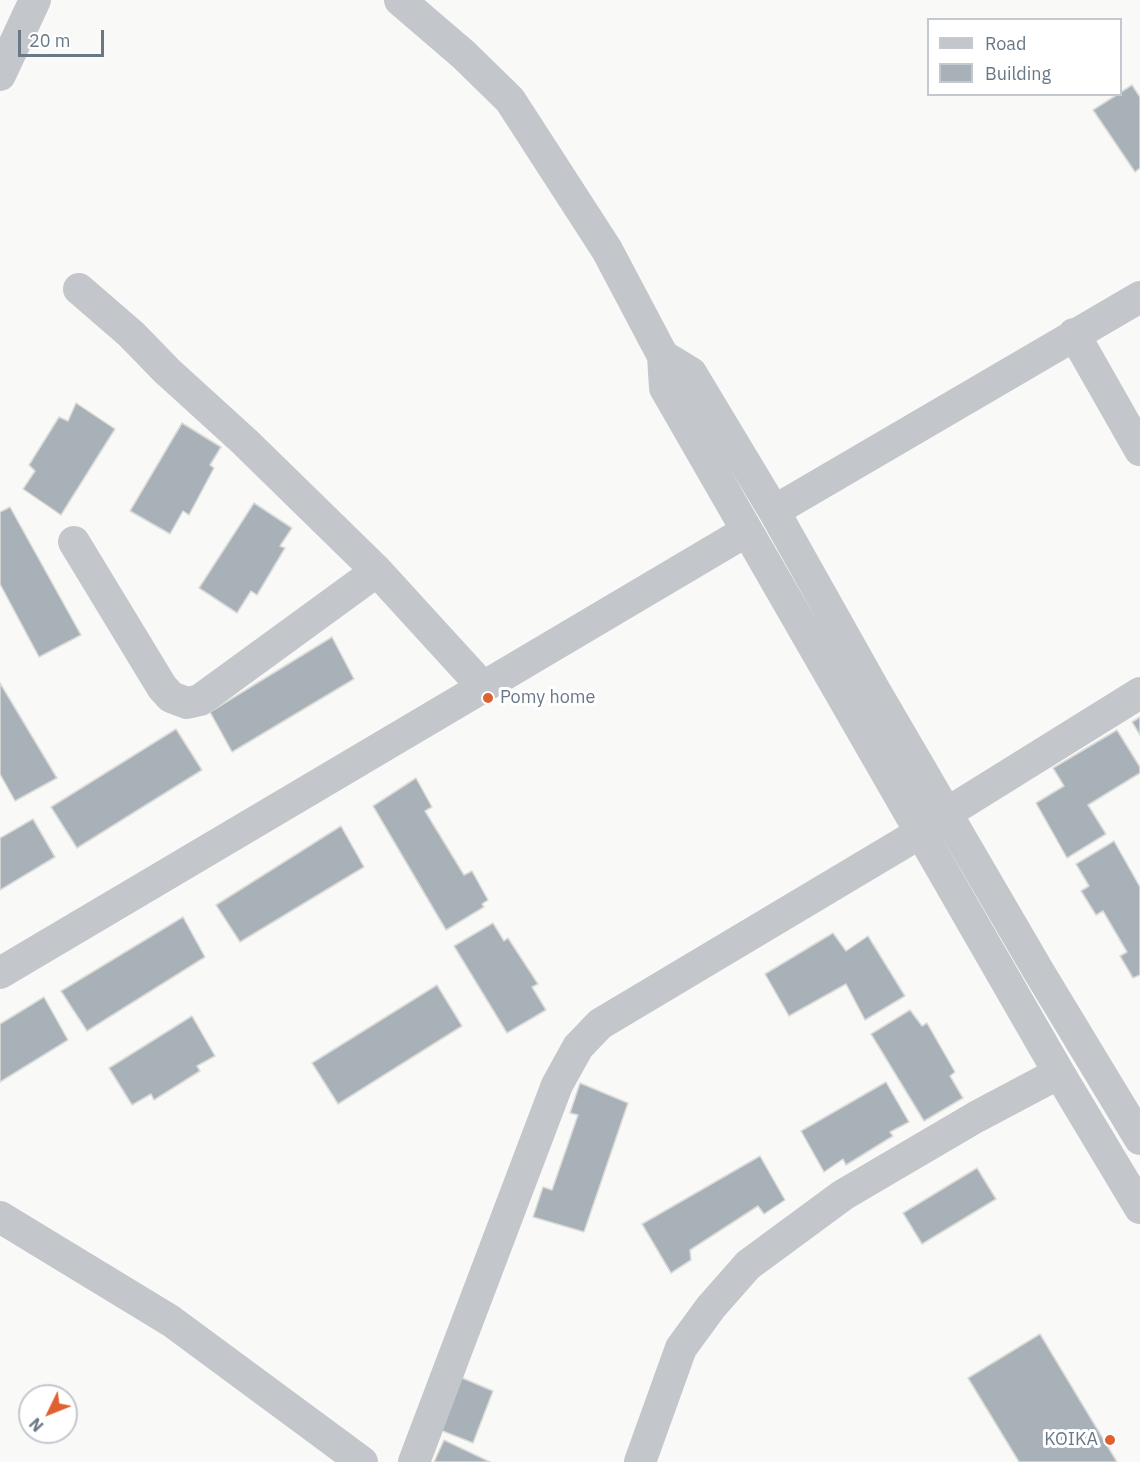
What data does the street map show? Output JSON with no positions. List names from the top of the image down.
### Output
{
  "places": ["Pomy home", "KOIKA"],
  "legend": ["Road", "Building"],
  "scale_bar": "20 m",
  "north": "bottom left"
}
